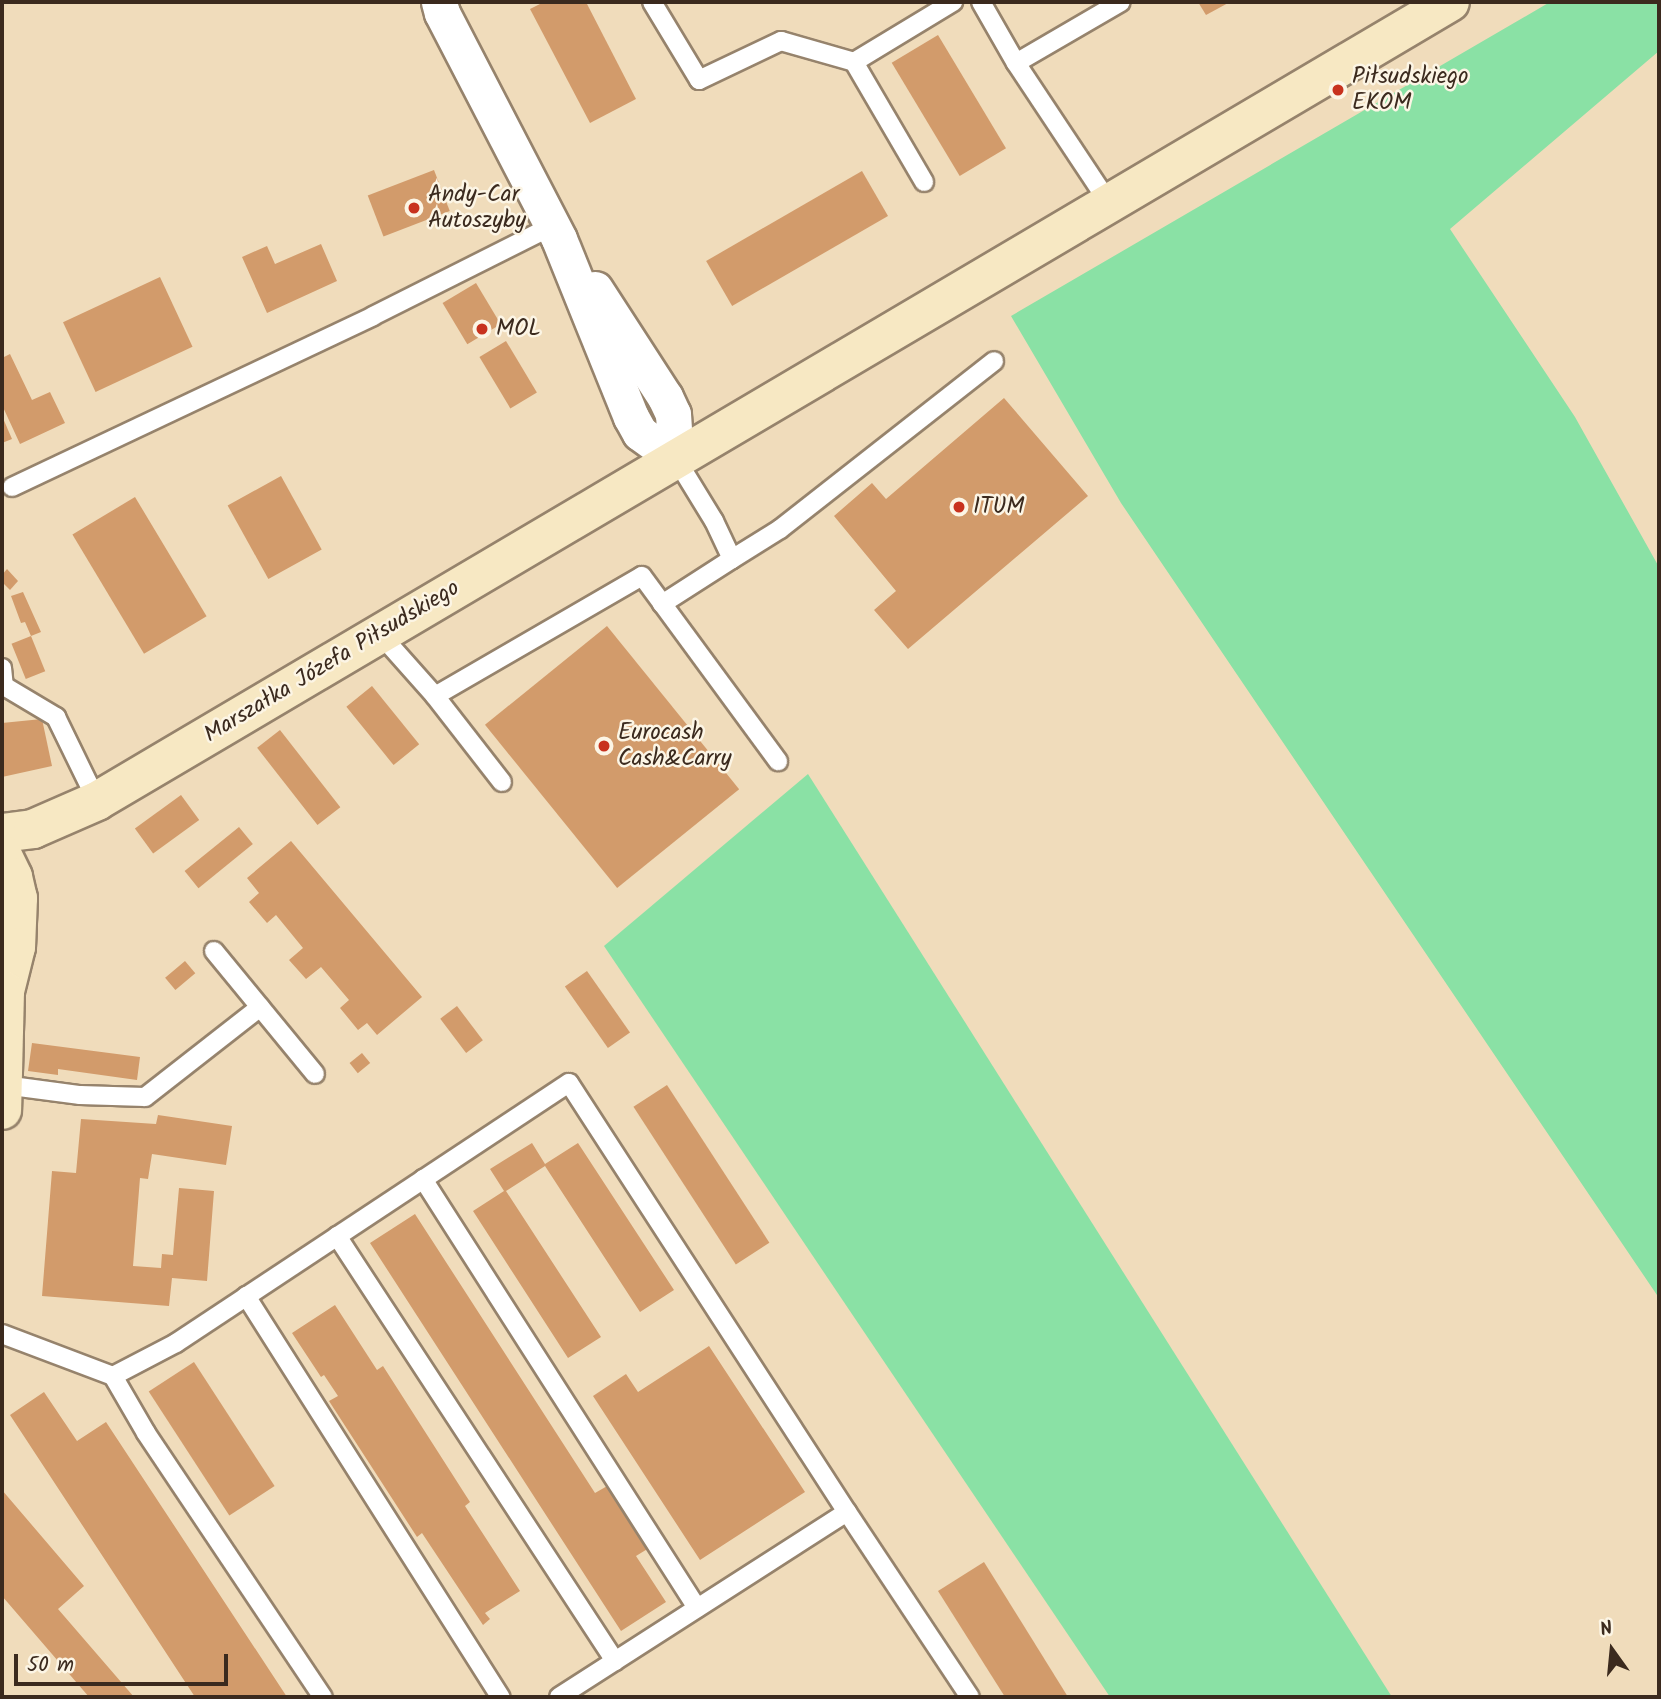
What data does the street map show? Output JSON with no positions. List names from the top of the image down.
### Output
{
  "streets": {
    "main road": ["Marszałka Józefa Piłsudskiego"]
  },
  "places": [
    "Piłsudskiego EKOM",
    "Andy-Car Autoszyby",
    "MOL",
    "ITUM",
    "Eurocash Cash&Carry"
  ],
  "scale_bar": "50 m",
  "north": "top"
}
